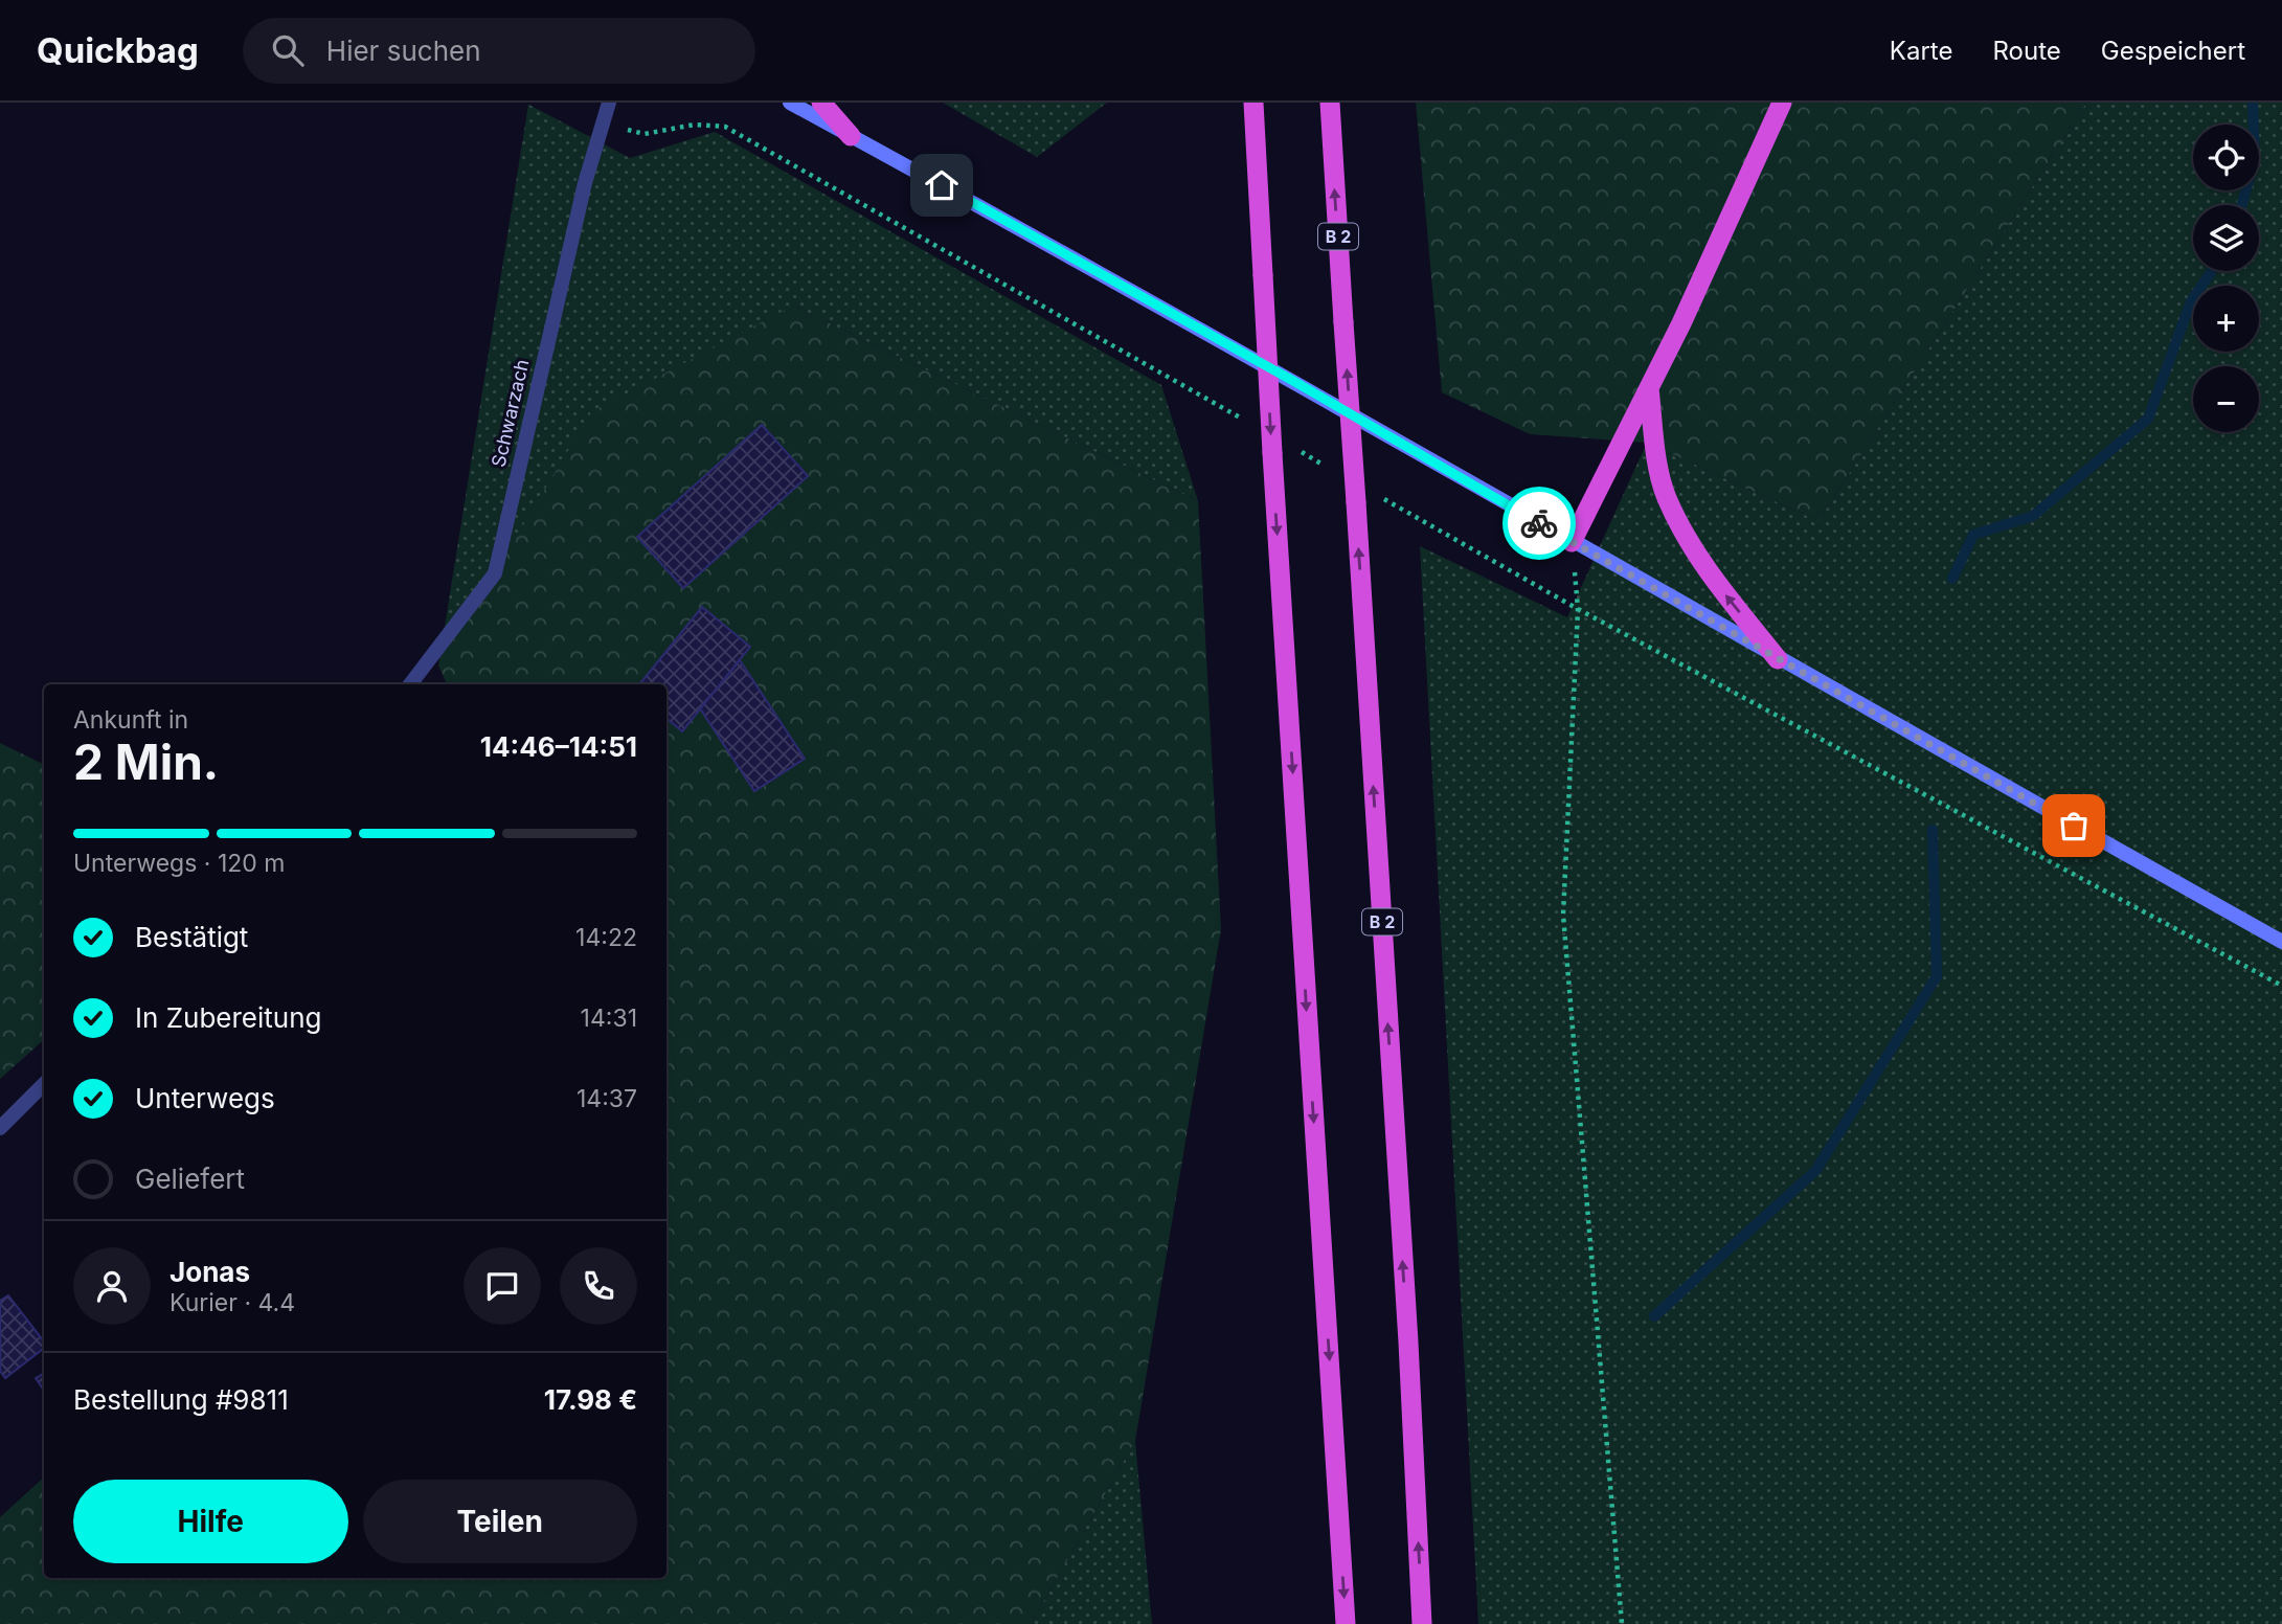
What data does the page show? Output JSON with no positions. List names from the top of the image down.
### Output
{
  "streets": {
    "highway": ["B 2"],
    "street": ["Schwarzach"]
  },
  "page": {
    "header": "Quickbag",
    "search": "Hier suchen",
    "nav": ["Karte", "Route", "Gespeichert"],
    "map_buttons": ["+", "−"],
    "heading": ["2 Min.", "Ankunft in", "14:46–14:51"],
    "panel": [
      "Jonas",
      "Kurier · 4.4",
      "Bestellung #9811",
      "17.98 €"
    ],
    "bar": "Unterwegs · 120 m",
    "list": [
      ["Bestätigt", "14:22"],
      ["In Zubereitung", "14:31"],
      ["Unterwegs", "14:37"],
      "Geliefert"
    ],
    "buttons": ["Hilfe", "Teilen"]
  }
}
